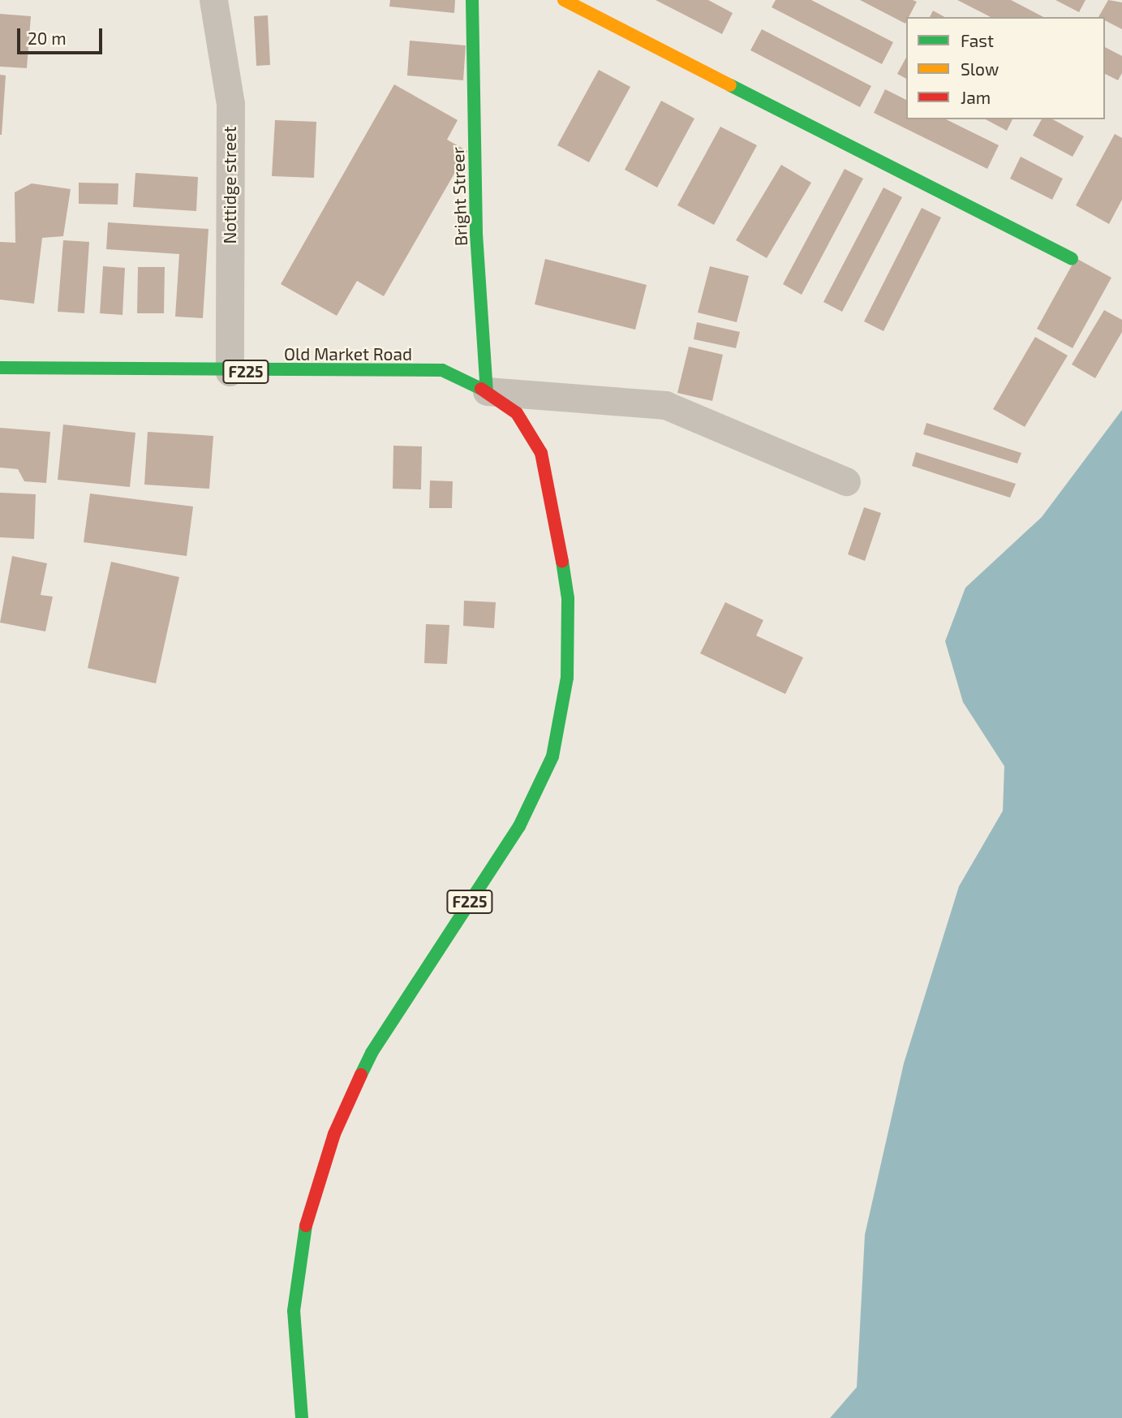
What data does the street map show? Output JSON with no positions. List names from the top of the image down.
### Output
{
  "streets": {
    "main road": ["Bright Streer", "Old Market Road", "F225"],
    "street": ["Nottidge street"]
  },
  "crossings": [
    ["Nottidge street", "Old Market Road"],
    ["Bright Streer", "Old Market Road"],
    ["Bright Streer", "F225"],
    ["Old Market Road", "F225"]
  ],
  "legend": ["Fast", "Slow", "Jam"],
  "scale_bar": "20 m"
}
